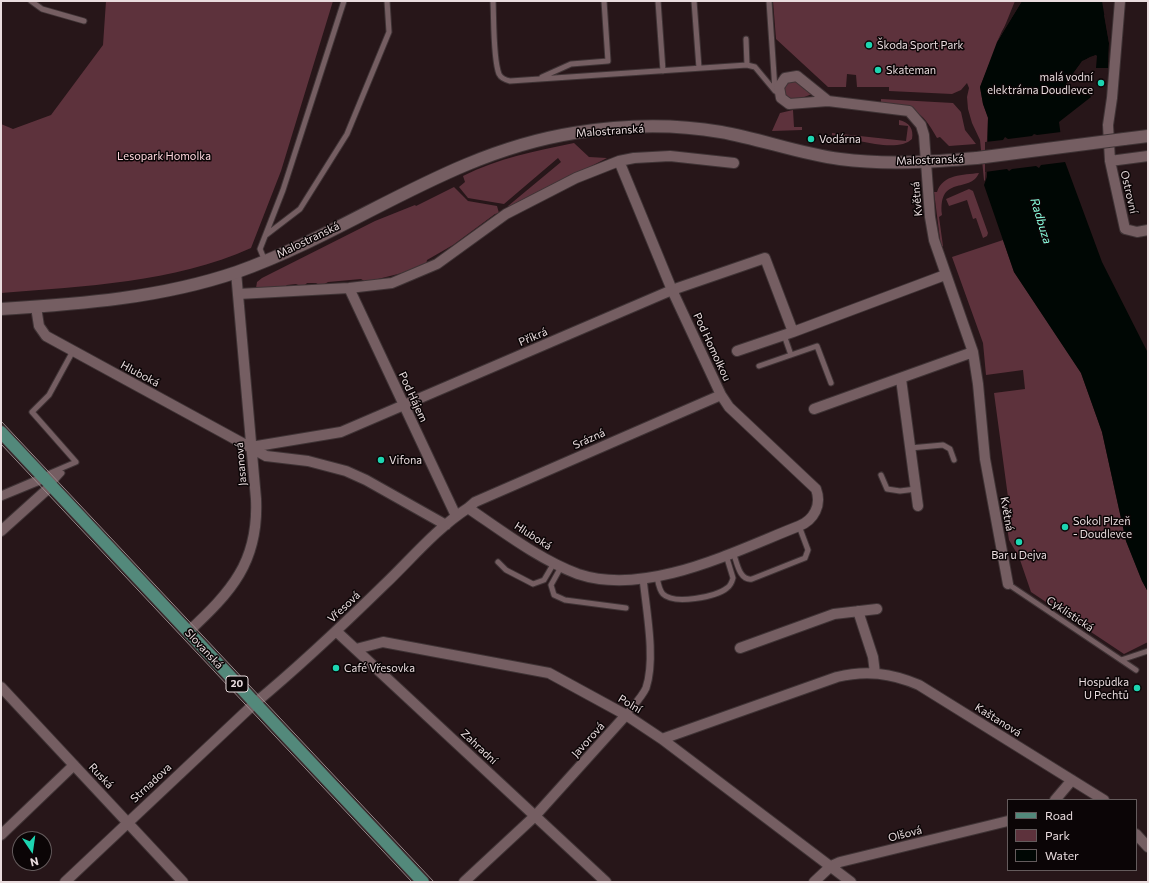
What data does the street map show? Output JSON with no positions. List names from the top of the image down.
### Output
{
  "streets": {
    "main road": ["Malostranská", "Slovanská", "20"],
    "street": [
      "Ostrovní",
      "Květná",
      "Příkrá",
      "Pod Homolkou",
      "Hluboká",
      "Pod Hájem",
      "Srázná",
      "Jasanová",
      "Vřesová",
      "Polní",
      "Kaštanová",
      "Javorová",
      "Zahradní",
      "Ruská",
      "Strnadova",
      "Olšová"
    ],
    "lane": ["Cyklistická"]
  },
  "crossings": [
    ["Malostranská", "Květná"],
    ["Malostranská", "Hluboká"],
    ["Malostranská", "Jasanová"],
    ["Květná", "Cyklistická"],
    ["Příkrá", "Pod Homolkou"],
    ["Příkrá", "Pod Hájem"],
    ["Pod Homolkou", "Hluboká"],
    ["Pod Homolkou", "Srázná"],
    ["Hluboká", "Srázná"],
    ["Hluboká", "Jasanová"],
    ["Hluboká", "Vřesová"],
    ["Hluboká", "Javorová"],
    ["Jasanová", "Slovanská"],
    ["Vřesová", "Slovanská"],
    ["Vřesová", "Zahradní"],
    ["Vřesová", "Strnadova"],
    ["Slovanská", "Strnadova"],
    ["Polní", "Kaštanová"],
    ["Polní", "Javorová"],
    ["Polní", "Zahradní"],
    ["Polní", "Olšová"],
    ["Javorová", "Zahradní"],
    ["Ruská", "Strnadova"]
  ],
  "water": ["Radbuza"],
  "parks": ["Lesopark Homolka"],
  "places": [
    "Škoda Sport Park",
    "Skateman",
    "malá vodní elektrárna Doudlevce",
    "Vodárna",
    "Vifona",
    "Sokol Plzeň - Doudlevce",
    "Bar u Dejva",
    "Café Vřesovka",
    "Hospůdka U Pechtů"
  ],
  "legend": ["Road", "Park", "Water"],
  "north": "bottom"
}
